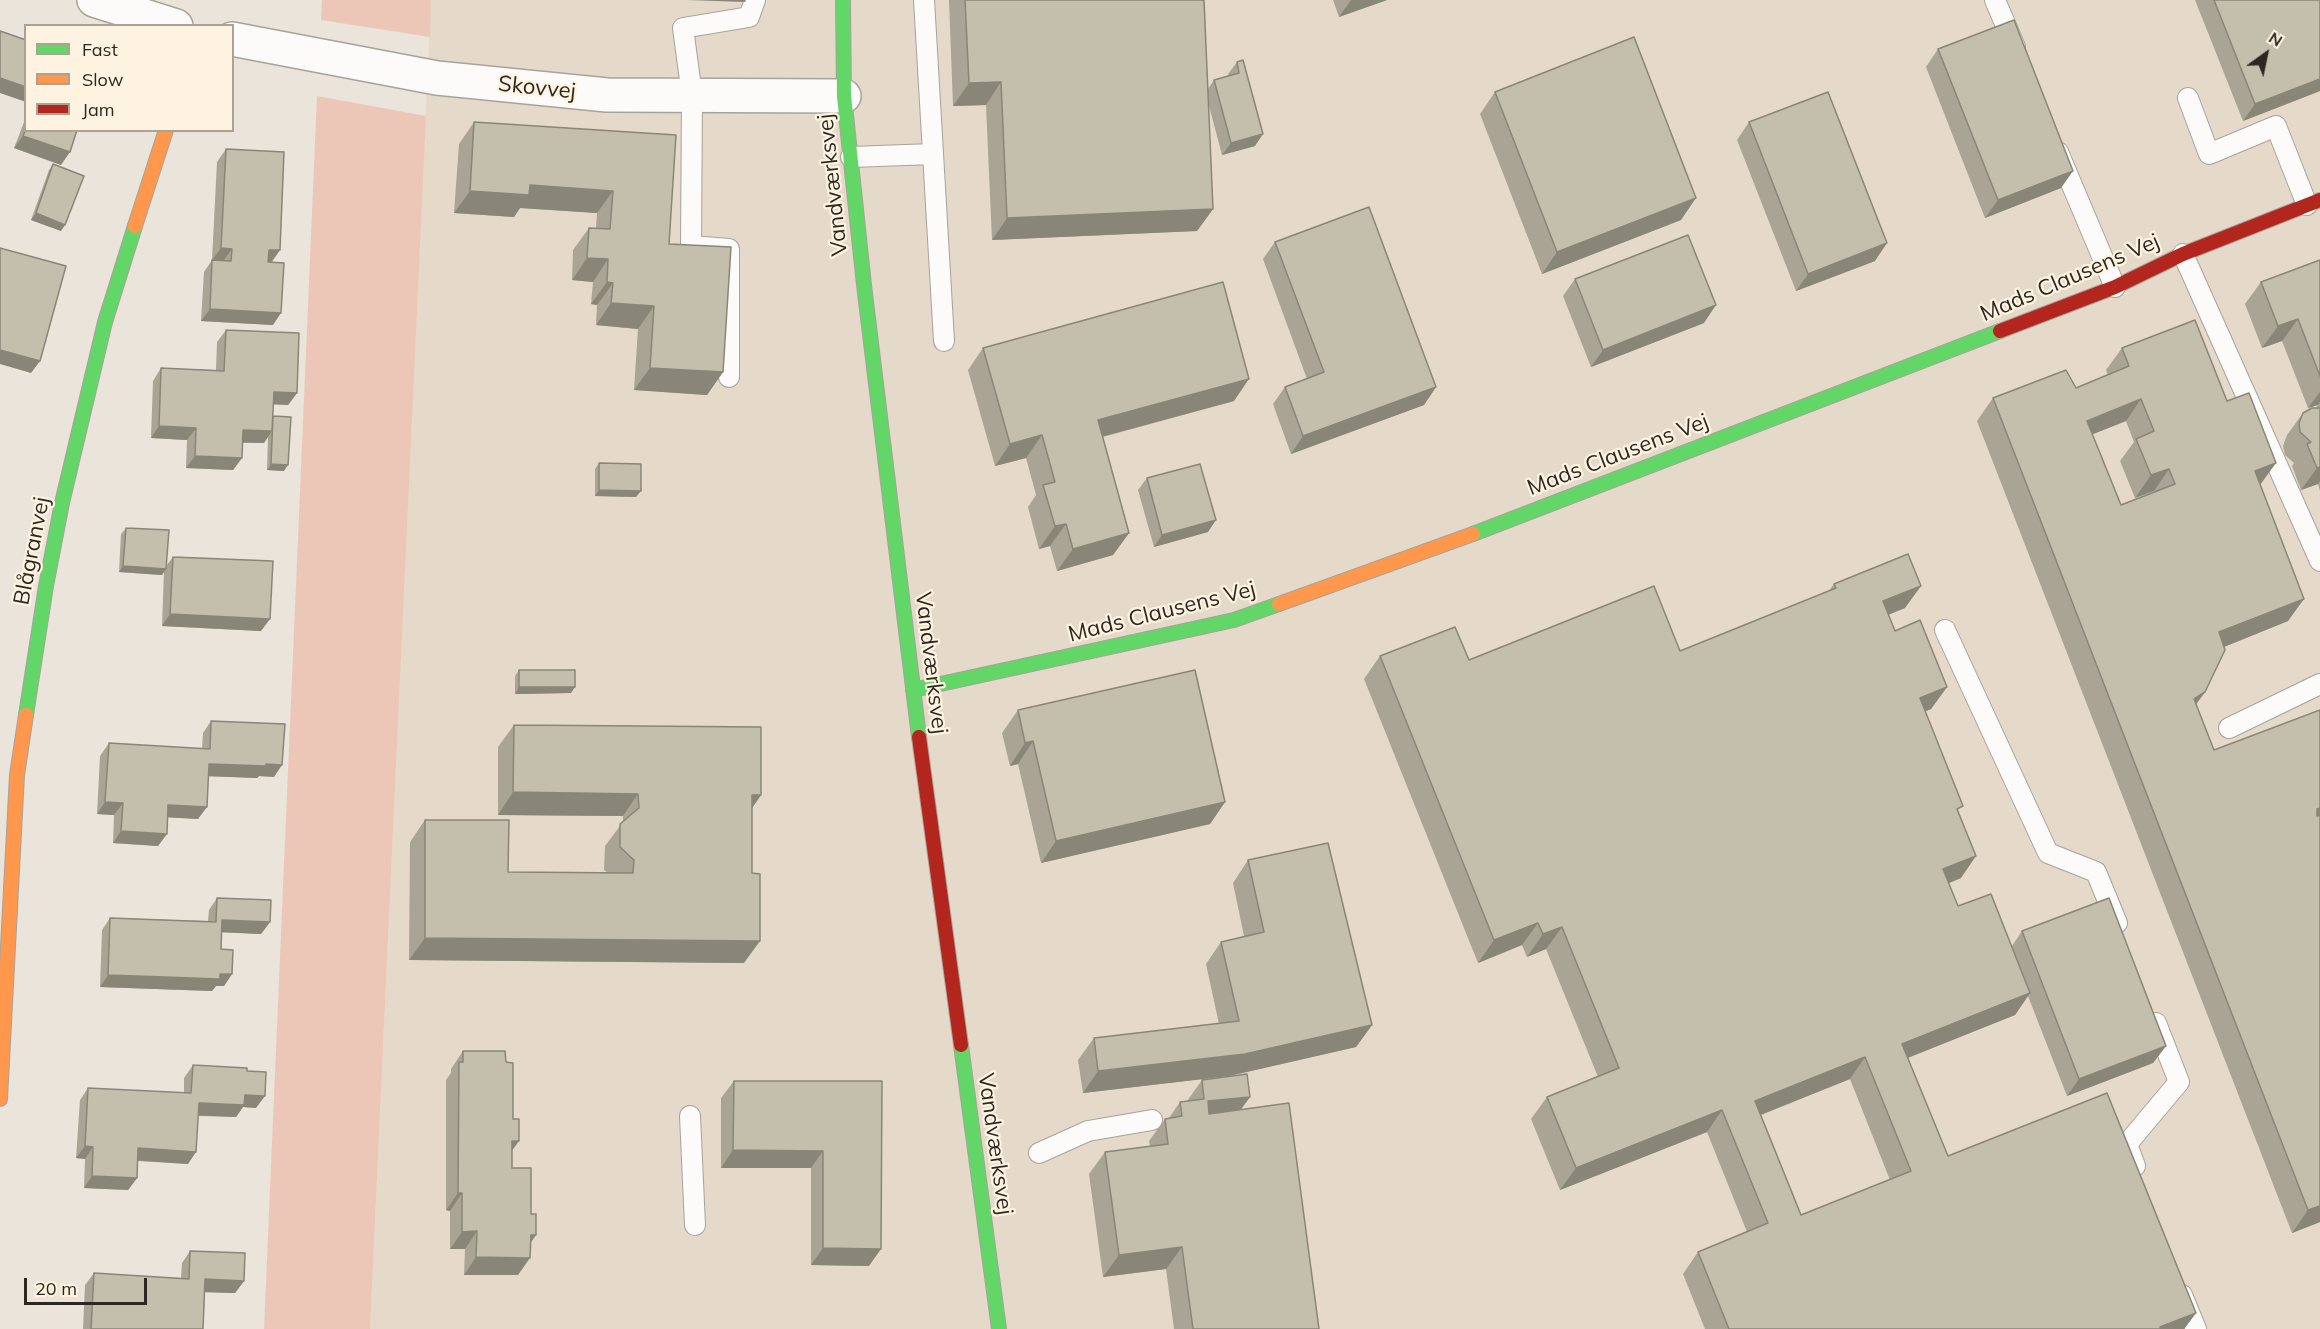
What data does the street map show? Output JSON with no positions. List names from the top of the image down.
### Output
{
  "streets": {
    "street": [
      "Skovvej",
      "Vandværksvej",
      "Mads Clausens Vej",
      "Blågranvej"
    ]
  },
  "crossings": [
    ["Skovvej", "Vandværksvej"],
    ["Vandværksvej", "Mads Clausens Vej"]
  ],
  "legend": ["Fast", "Slow", "Jam"],
  "scale_bar": "20 m",
  "north": "top right"
}
